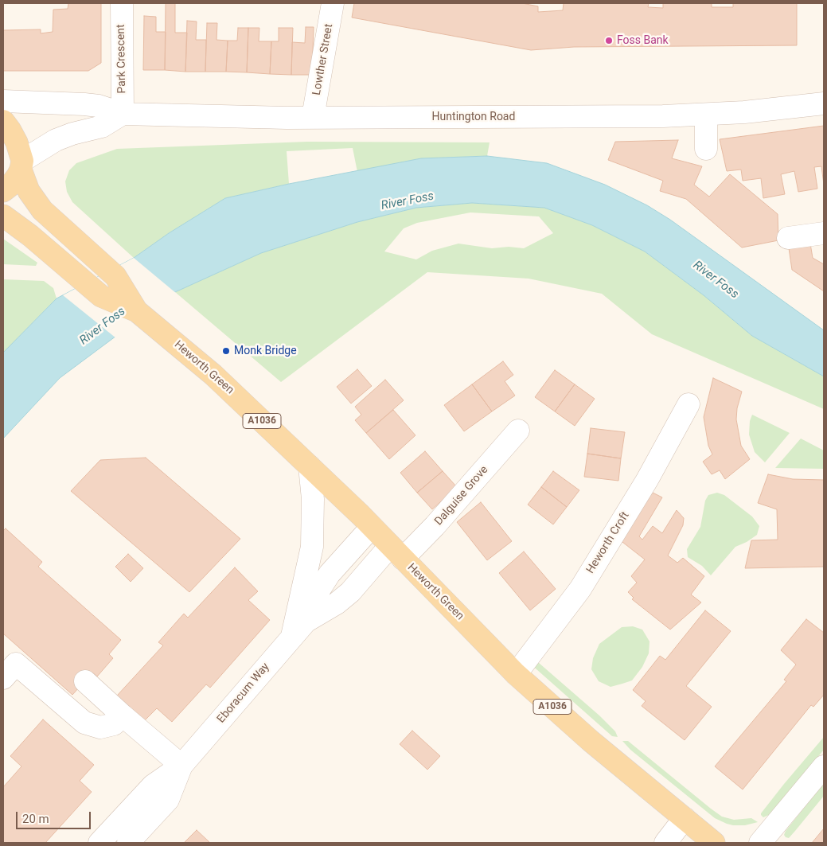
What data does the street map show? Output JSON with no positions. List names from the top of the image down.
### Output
{
  "streets": {
    "main road": ["Heworth Green", "A1036"],
    "street": [
      "Park Crescent",
      "Lowther Street",
      "Huntington Road",
      "Dalguise Grove",
      "Heworth Croft",
      "Eboracum Way"
    ]
  },
  "crossings": [
    ["Park Crescent", "Huntington Road"],
    ["Lowther Street", "Huntington Road"],
    ["Heworth Green", "A1036"],
    ["Heworth Green", "Dalguise Grove"],
    ["Heworth Green", "Heworth Croft"],
    ["Heworth Green", "Eboracum Way"],
    ["Dalguise Grove", "Eboracum Way"]
  ],
  "water": ["River Foss"],
  "places": ["Foss Bank", "Monk Bridge"],
  "scale_bar": "20 m"
}
